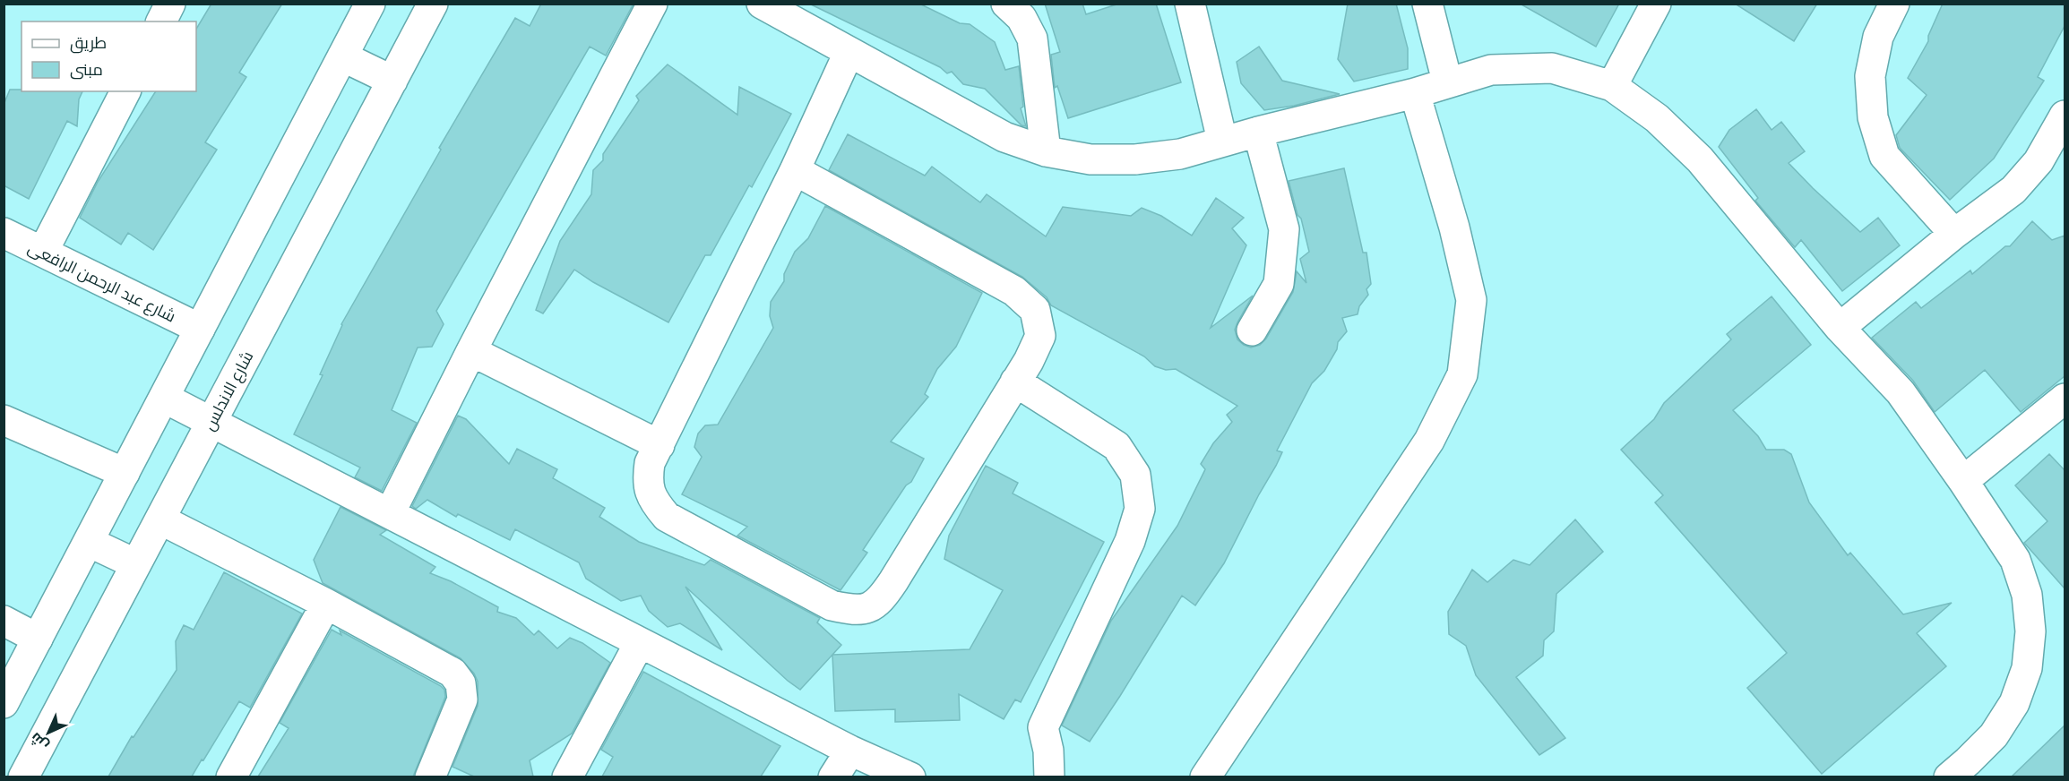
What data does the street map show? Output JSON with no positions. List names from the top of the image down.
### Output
{
  "streets": {
    "street": ["شارع عبد الرحمن الرافعى", "شارع الاندلس"]
  },
  "legend": ["طريق", "مبنى"],
  "north": "bottom left"
}
